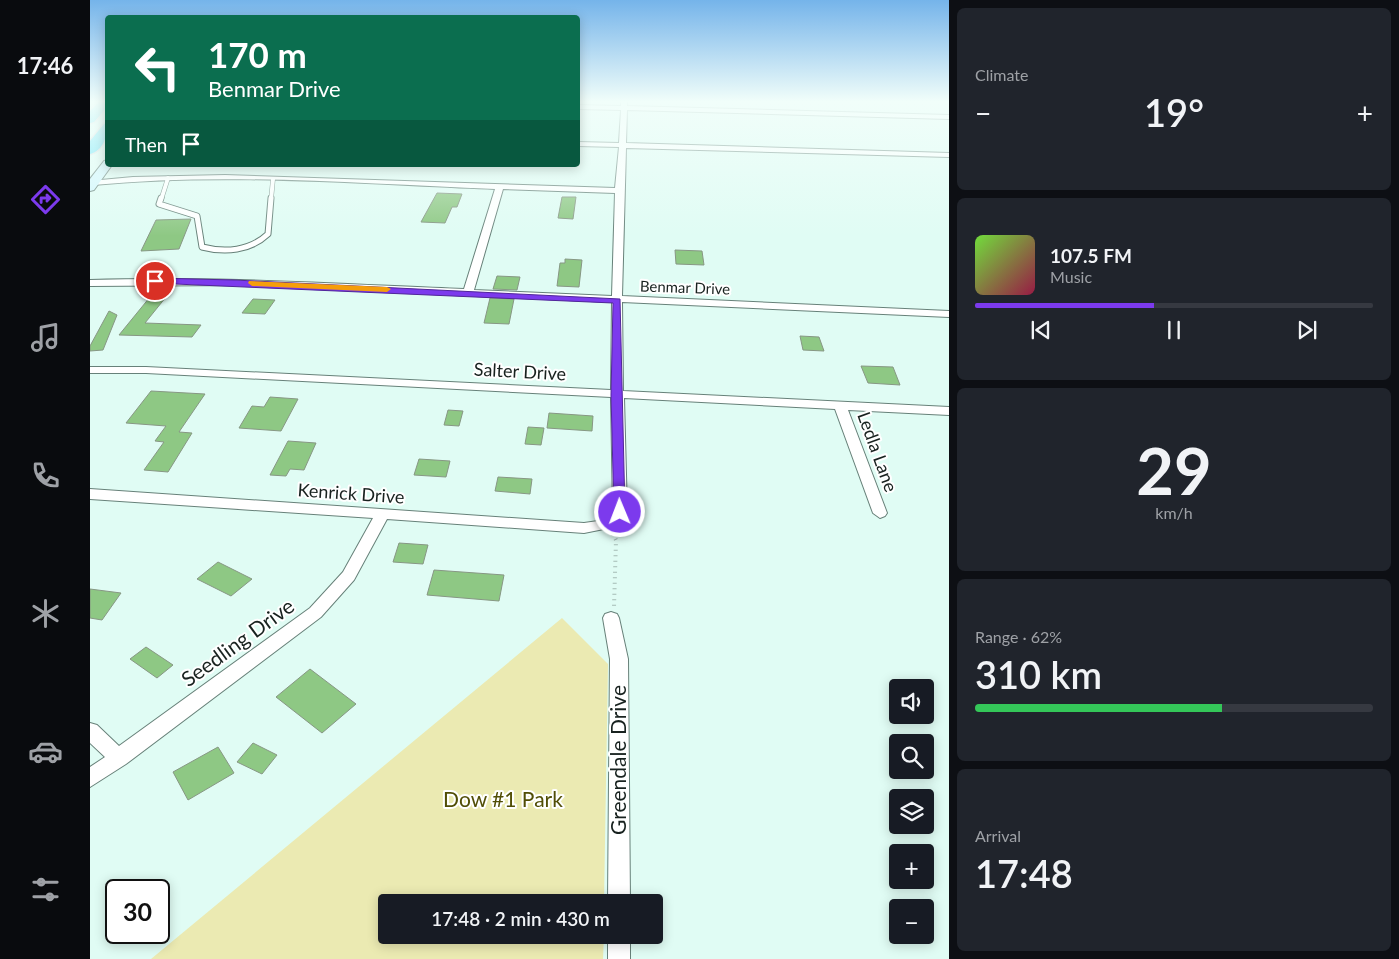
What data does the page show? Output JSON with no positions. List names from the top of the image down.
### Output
{
  "streets": {
    "street": [
      "Benmar Drive",
      "Salter Drive",
      "Ledla Lane",
      "Kenrick Drive",
      "Seedling Drive",
      "Greendale Drive"
    ]
  },
  "crossings": [
    ["Salter Drive", "Ledla Lane"],
    ["Kenrick Drive", "Seedling Drive"]
  ],
  "parks": ["Dow #1 Park"],
  "page": {
    "tabs": "17:46",
    "tile": [
      "Climate",
      ["29", "km/h"],
      ["Range · 62%", "310 km"],
      ["Arrival", "17:48"]
    ],
    "turn": ["170 m", "Benmar Drive"],
    "heat": ["−", "19°", "+"],
    "then": "Then",
    "song": ["107.5 FM", "Music"],
    "map_buttons": ["+", "−"],
    "limit": "30",
    "trip": "17:48 · 2 min · 430 m"
  }
}
